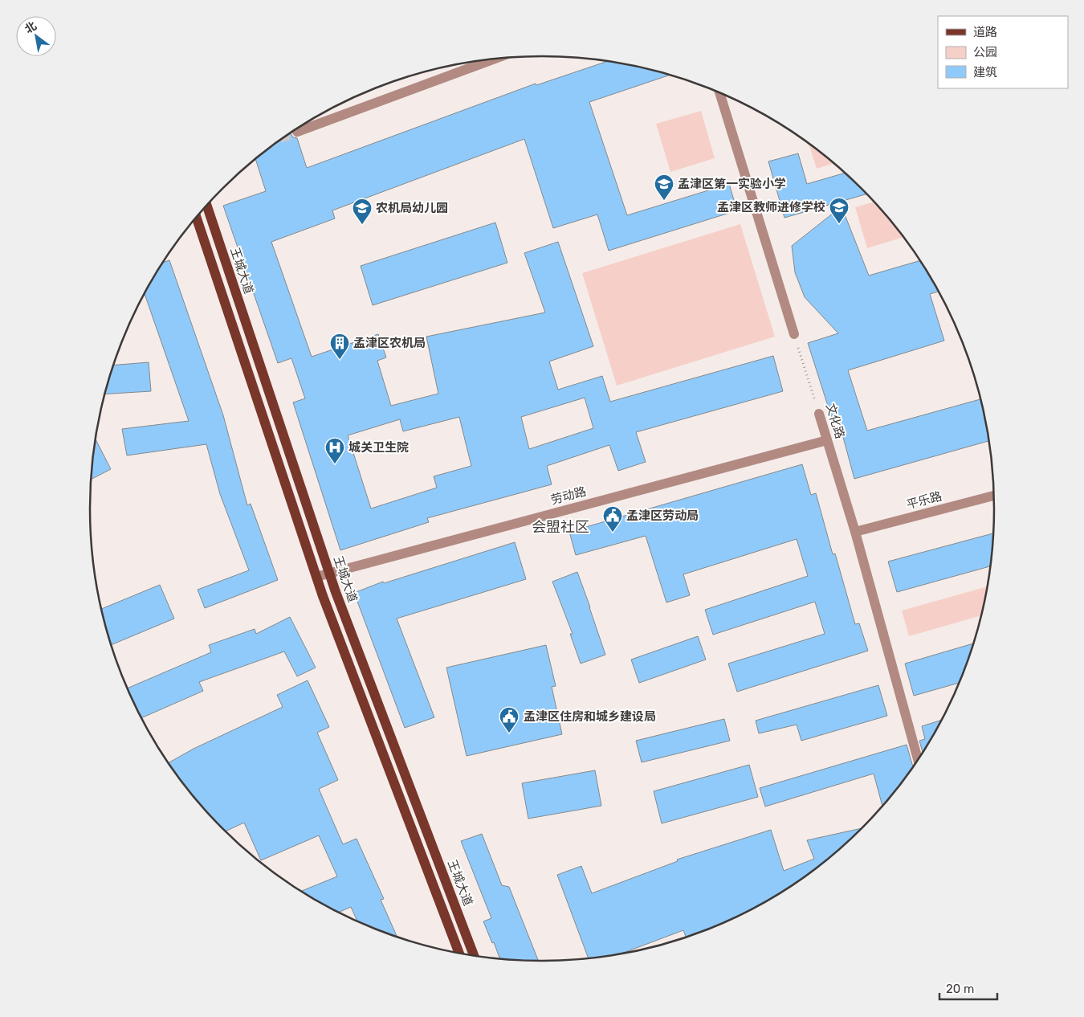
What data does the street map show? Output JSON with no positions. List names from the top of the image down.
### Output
{
  "streets": {
    "main road": ["王城大道"],
    "street": ["文化路", "劳动路", "平乐路"]
  },
  "crossings": [
    ["王城大道", "劳动路"],
    ["文化路", "劳动路"],
    ["文化路", "平乐路"]
  ],
  "districts": ["会盟社区"],
  "places": {
    "school or university": ["孟津区第一实验小学", "孟津区教师进修学校", "农机局幼儿园"],
    "building": ["孟津区农机局"],
    "hospital": ["城关卫生院"],
    "public building": ["孟津区劳动局", "孟津区住房和城乡建设局"]
  },
  "legend": ["道路", "公园", "建筑"],
  "scale_bar": "20 m",
  "north": "top left"
}
